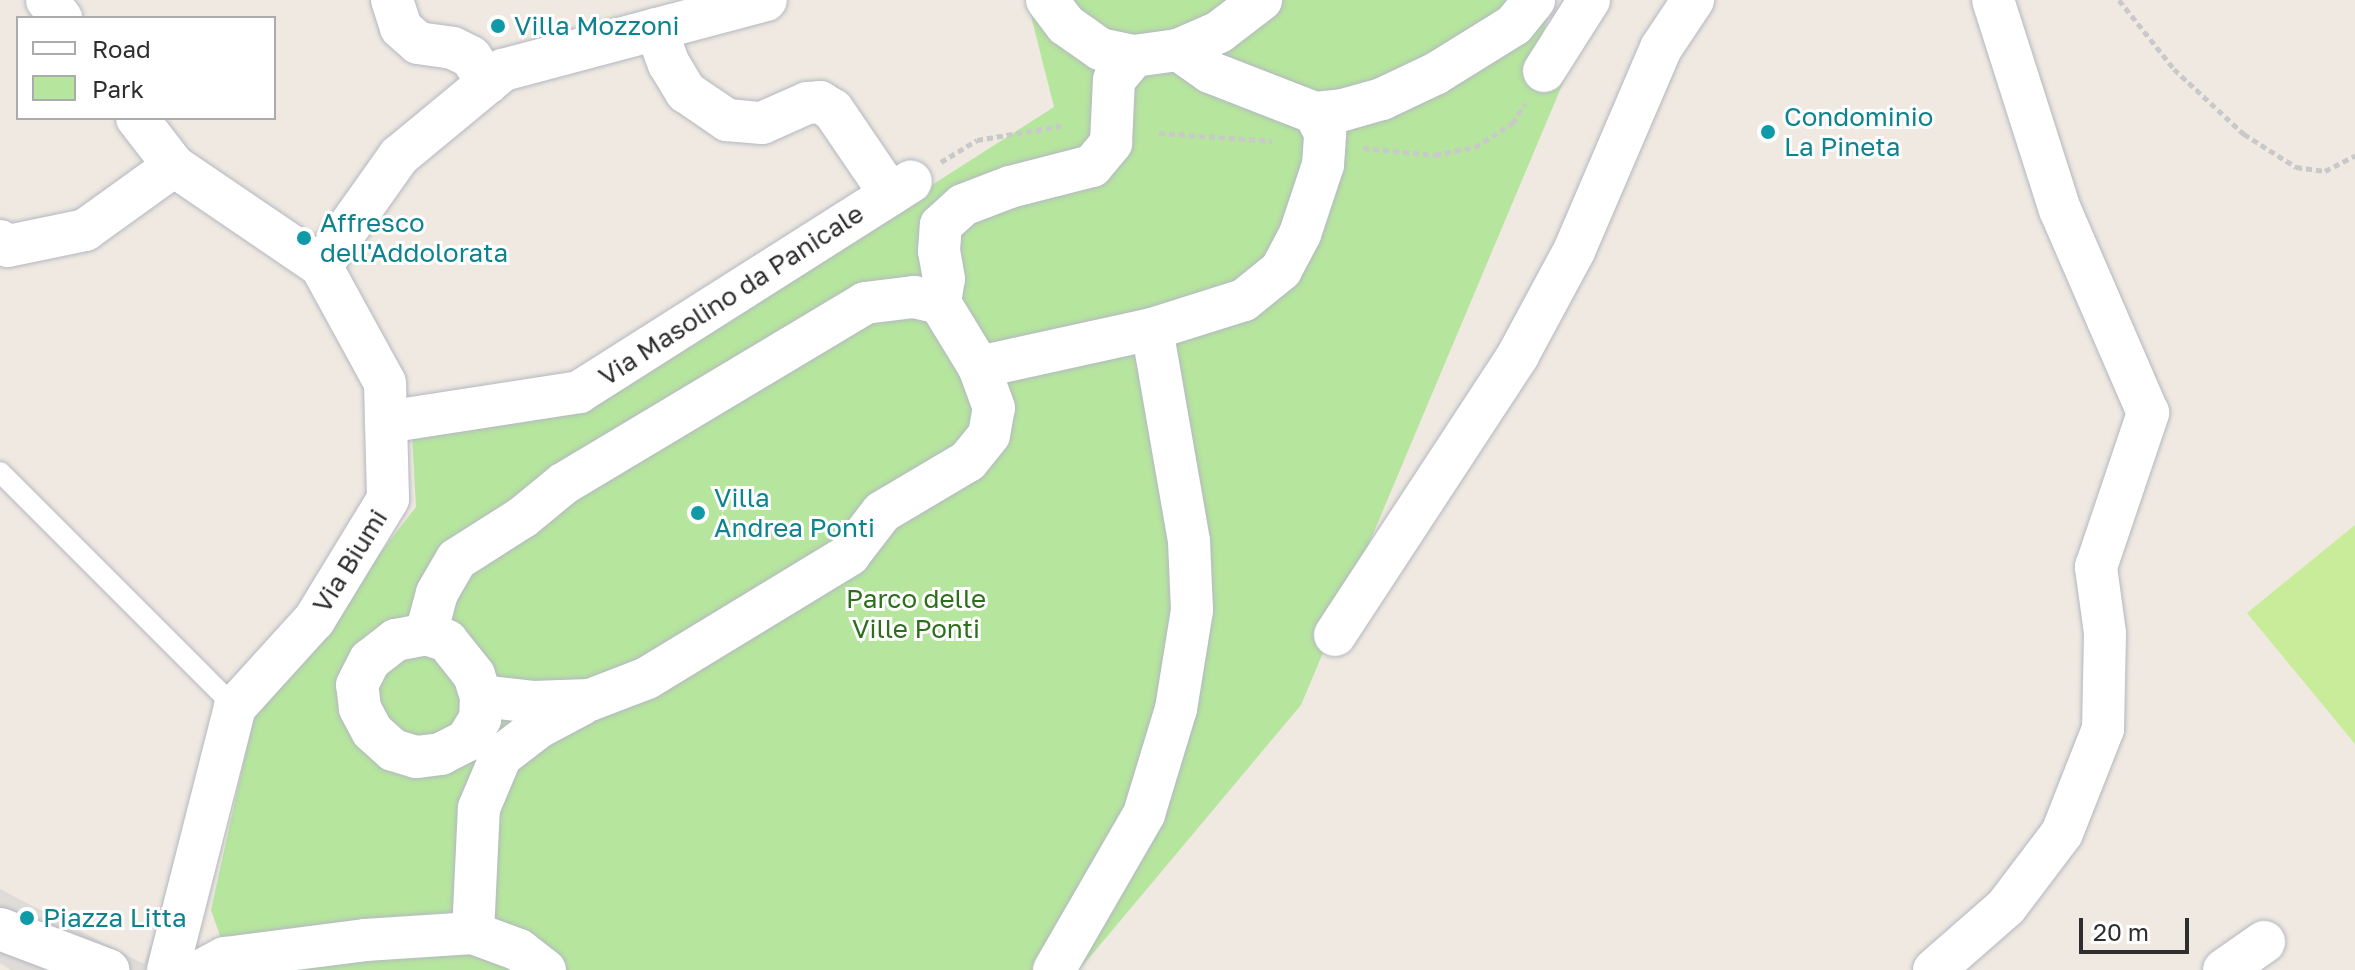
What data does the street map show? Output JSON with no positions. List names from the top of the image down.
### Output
{
  "streets": {
    "street": ["Via Masolino da Panicale", "Via Biumi"]
  },
  "crossings": [
    ["Via Masolino da Panicale", "Via Biumi"]
  ],
  "parks": ["Parco delle Ville Ponti"],
  "places": [
    "Villa Mozzoni",
    "Condominio La Pineta",
    "Affresco dell'Addolorata",
    "Villa Andrea Ponti",
    "Piazza Litta"
  ],
  "legend": ["Road", "Park"],
  "scale_bar": "20 m"
}
